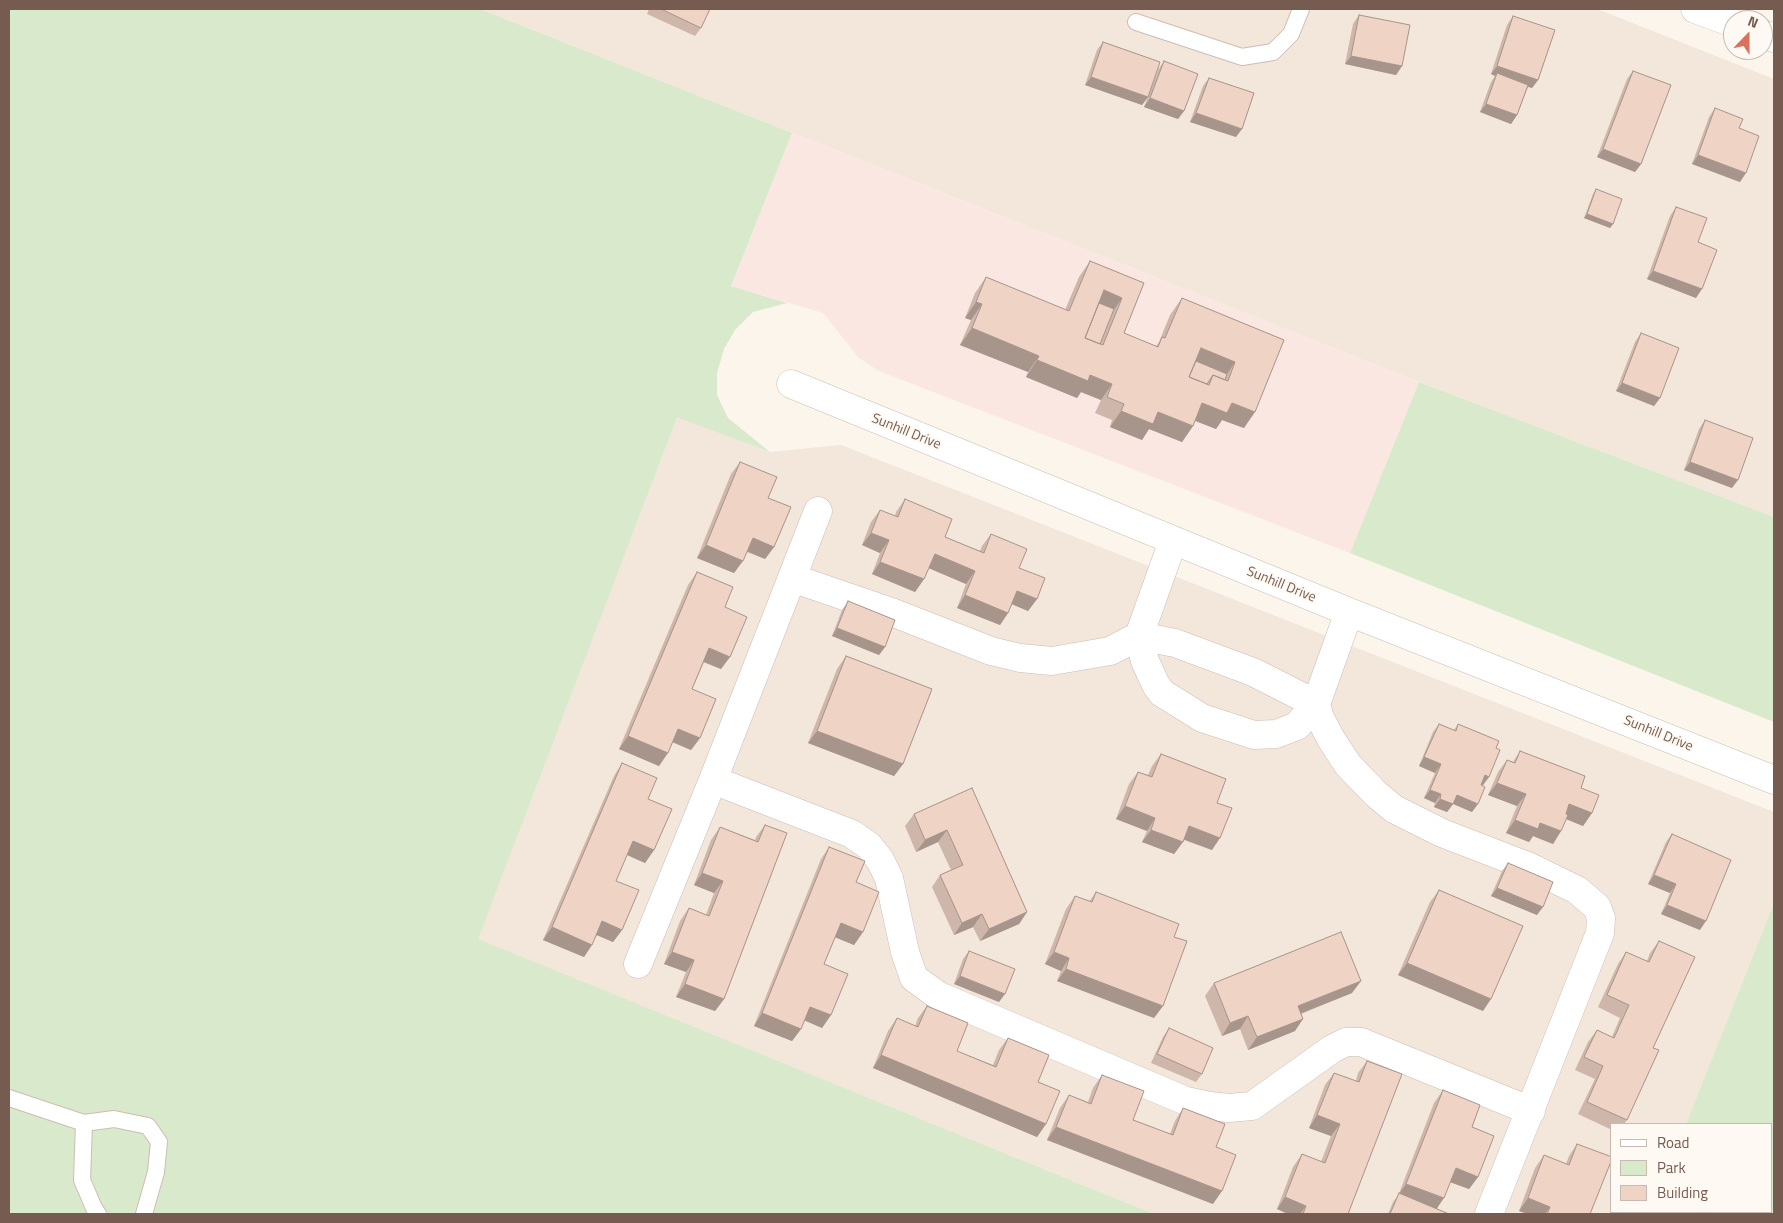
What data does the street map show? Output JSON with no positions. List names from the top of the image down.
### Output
{
  "streets": {
    "street": ["Sunhill Drive"]
  },
  "legend": ["Road", "Park", "Building"],
  "north": "top"
}
